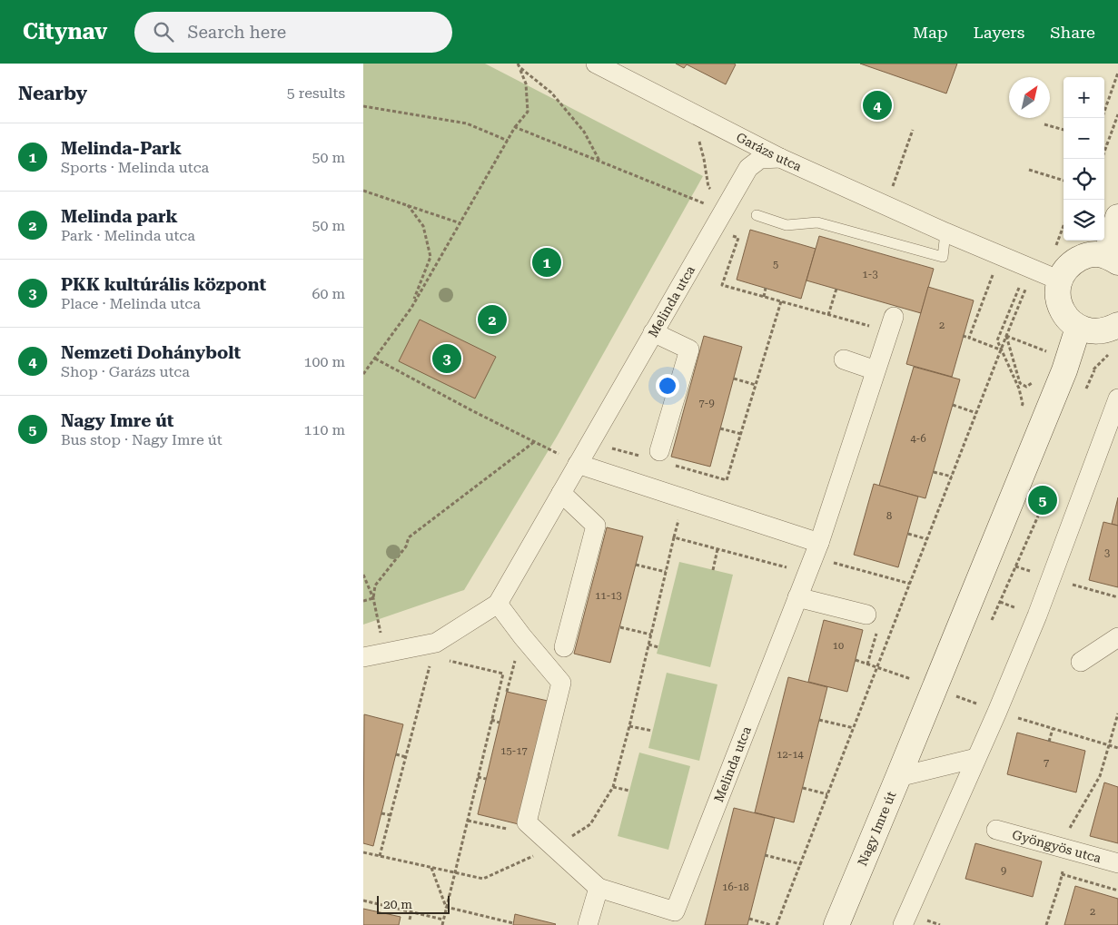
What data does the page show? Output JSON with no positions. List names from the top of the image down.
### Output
{
  "streets": {
    "street": [
      "Garázs utca",
      "Melinda utca",
      "Nagy Imre út",
      "Gyöngyös utca"
    ]
  },
  "crossings": [
    ["Garázs utca", "Melinda utca"]
  ],
  "house_numbers": [
    "5",
    "1-3",
    "2",
    "7-9",
    "4-6",
    "8",
    "3",
    "11-13",
    "10",
    "15-17",
    "12-14",
    "7",
    "9",
    "16-18",
    "2"
  ],
  "scale_bar": "20 m",
  "north": "top right",
  "page": {
    "header": "Citynav",
    "search": "Search here",
    "nav": ["Map", "Layers", "Share"],
    "heading": ["Nearby", "5 results"],
    "map_buttons": ["+", "−"],
    "pins": [
      "4",
      "1",
      "2",
      "3",
      "5"
    ],
    "list": [
      {
        "mark": "1",
        "name": "Melinda-Park",
        "note": "Sports · Melinda utca",
        "value": "50 m"
      },
      {
        "mark": "2",
        "name": "Melinda park",
        "note": "Park · Melinda utca",
        "value": "50 m"
      },
      {
        "mark": "3",
        "name": "PKK kultúrális központ",
        "note": "Place · Melinda utca",
        "value": "60 m"
      },
      {
        "mark": "4",
        "name": "Nemzeti Dohánybolt",
        "note": "Shop · Garázs utca",
        "value": "100 m"
      },
      {
        "mark": "5",
        "name": "Nagy Imre út",
        "note": "Bus stop · Nagy Imre út",
        "value": "110 m"
      }
    ],
    "scale": "20 m"
  }
}
